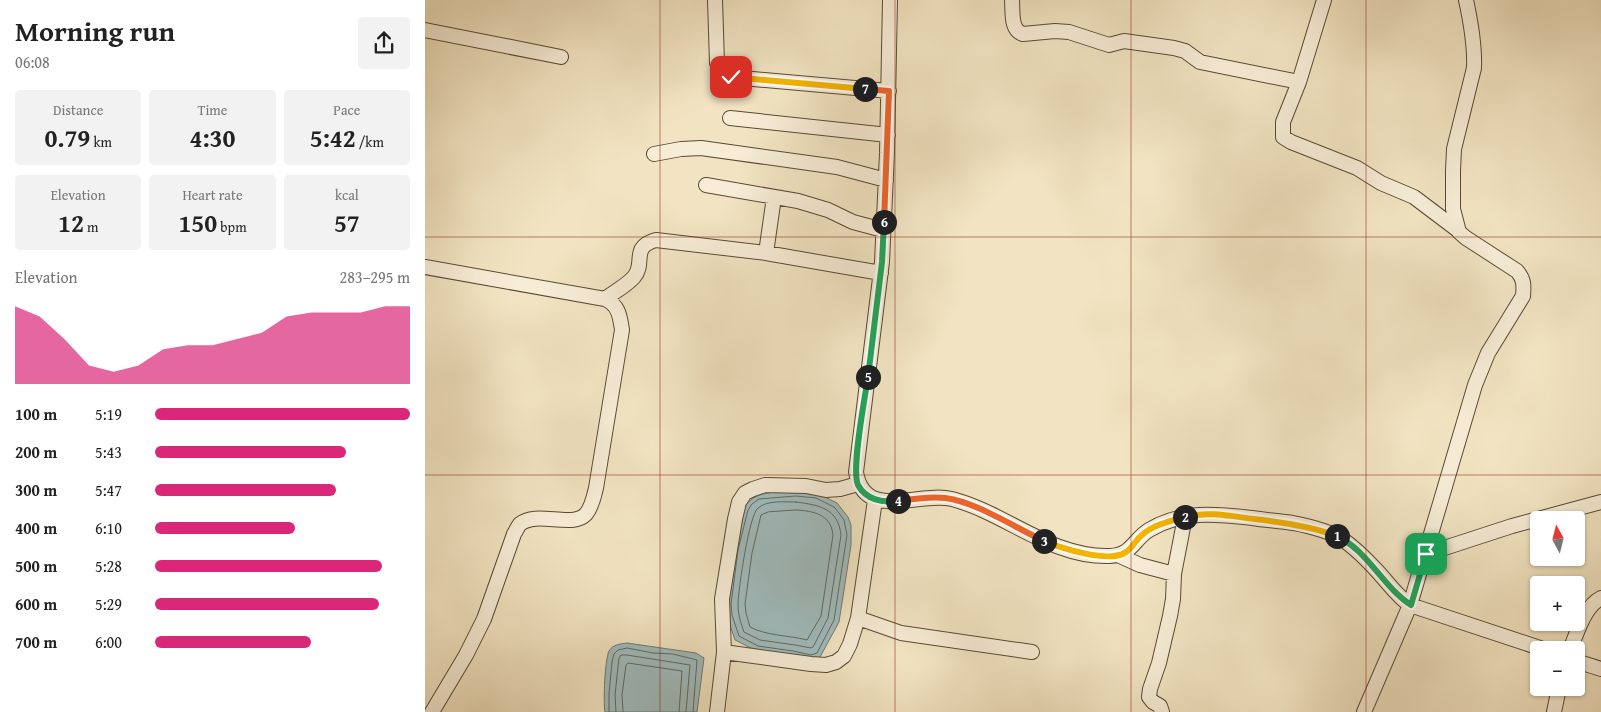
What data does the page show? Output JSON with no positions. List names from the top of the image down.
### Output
{
  "north": "top",
  "page": {
    "heading": ["Morning run", "06:08"],
    "pins": [
      "7",
      "6",
      "5",
      "4",
      "2",
      "1",
      "3"
    ],
    "stats": [
      ["Distance", "0.79 km"],
      ["Time", "4:30"],
      ["Pace", "5:42 /km"],
      ["Elevation", "12 m"],
      ["Heart rate", "150 bpm"],
      ["kcal", "57"]
    ],
    "chart": ["Elevation", "283–295 m"],
    "list": [
      {
        "name": "100 m",
        "note": "5:19"
      },
      {
        "name": "200 m",
        "note": "5:43"
      },
      {
        "name": "300 m",
        "note": "5:47"
      },
      {
        "name": "400 m",
        "note": "6:10"
      },
      {
        "name": "500 m",
        "note": "5:28"
      },
      {
        "name": "600 m",
        "note": "5:29"
      },
      {
        "name": "700 m",
        "note": "6:00"
      }
    ],
    "map_buttons": ["+", "−"]
  }
}
